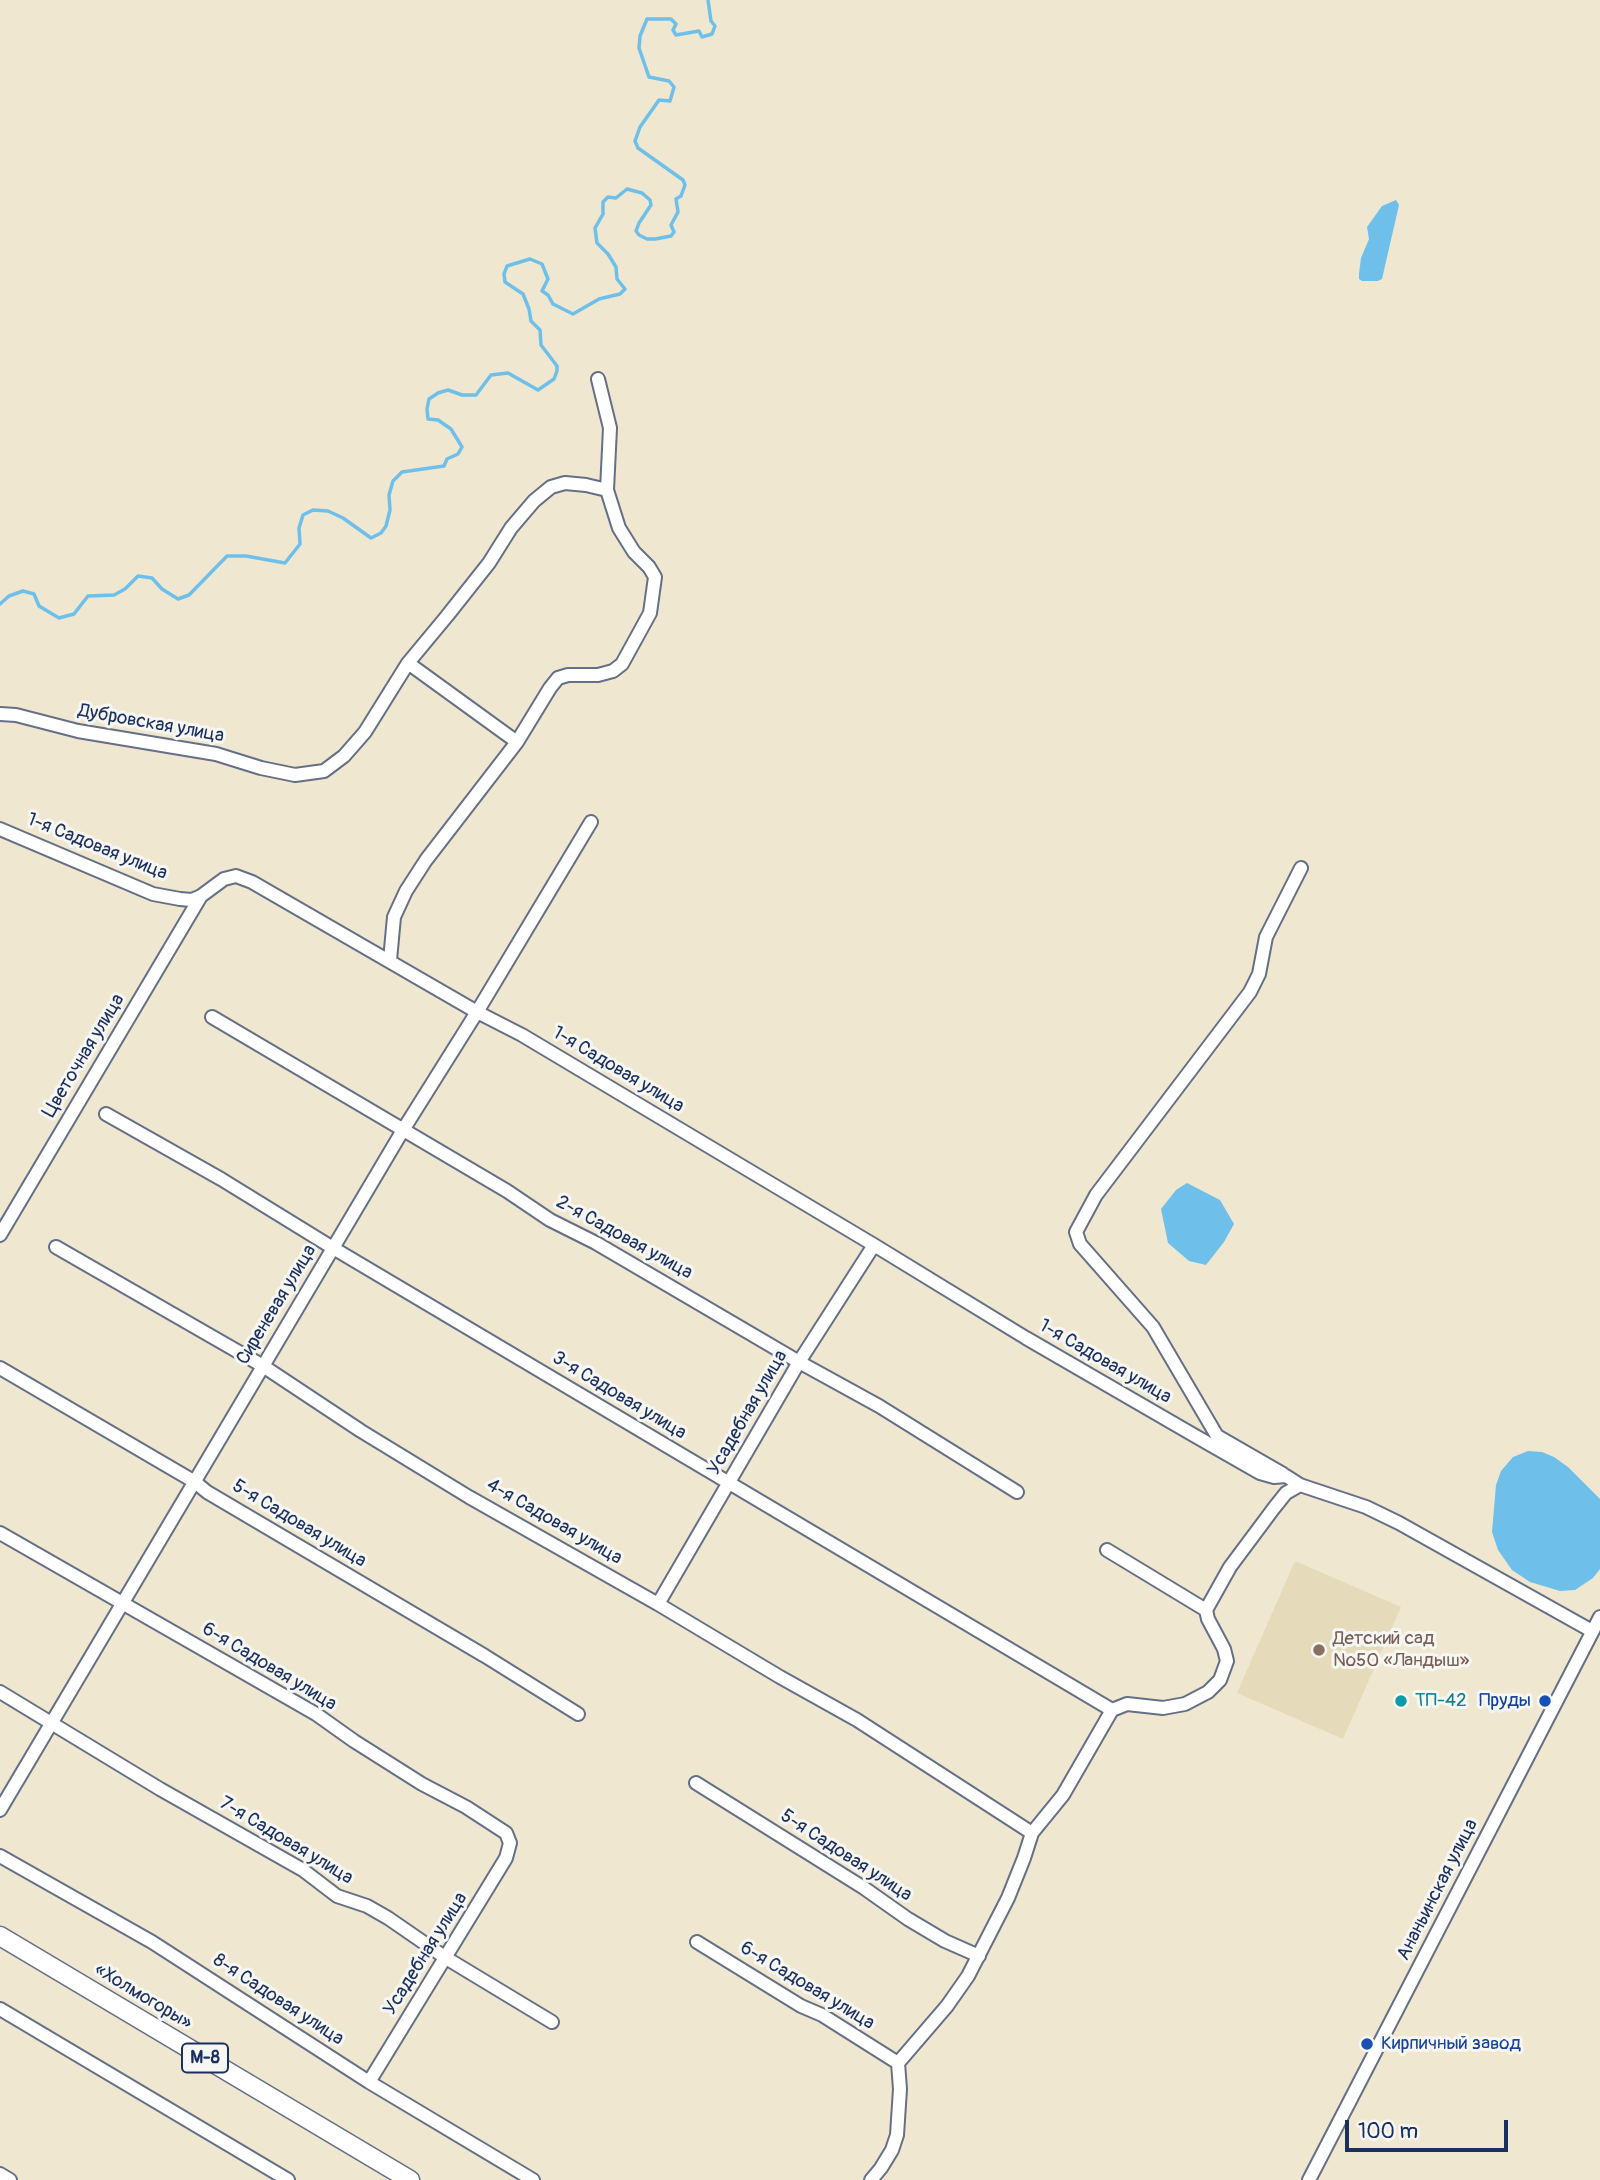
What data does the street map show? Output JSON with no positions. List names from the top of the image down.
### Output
{
  "streets": {
    "highway": ["«Холмогоры»", "М-8"],
    "street": [
      "Дубровская улица",
      "1-я Садовая улица",
      "Цветочная улица",
      "2-я Садовая улица",
      "Сиреневая улица",
      "3-я Садовая улица",
      "Усадебная улица",
      "4-я Садовая улица",
      "5-я Садовая улица",
      "6-я Садовая улица",
      "7-я Садовая улица",
      "Ананьинская улица",
      "8-я Садовая улица"
    ]
  },
  "crossings": [
    ["1-я Садовая улица", "Цветочная улица"],
    ["1-я Садовая улица", "Сиреневая улица"],
    ["1-я Садовая улица", "Усадебная улица"],
    ["2-я Садовая улица", "Сиреневая улица"],
    ["2-я Садовая улица", "Усадебная улица"],
    ["Сиреневая улица", "3-я Садовая улица"],
    ["Сиреневая улица", "4-я Садовая улица"],
    ["Сиреневая улица", "5-я Садовая улица"],
    ["Сиреневая улица", "6-я Садовая улица"],
    ["Сиреневая улица", "7-я Садовая улица"],
    ["3-я Садовая улица", "Усадебная улица"],
    ["Усадебная улица", "4-я Садовая улица"],
    ["Усадебная улица", "6-я Садовая улица"],
    ["Усадебная улица", "7-я Садовая улица"],
    ["Усадебная улица", "8-я Садовая улица"]
  ],
  "places": [
    "Детский сад №50 «Ландыш»",
    "ТП-42",
    "Пруды",
    "Кирпичный завод"
  ],
  "scale_bar": "100 m"
}
